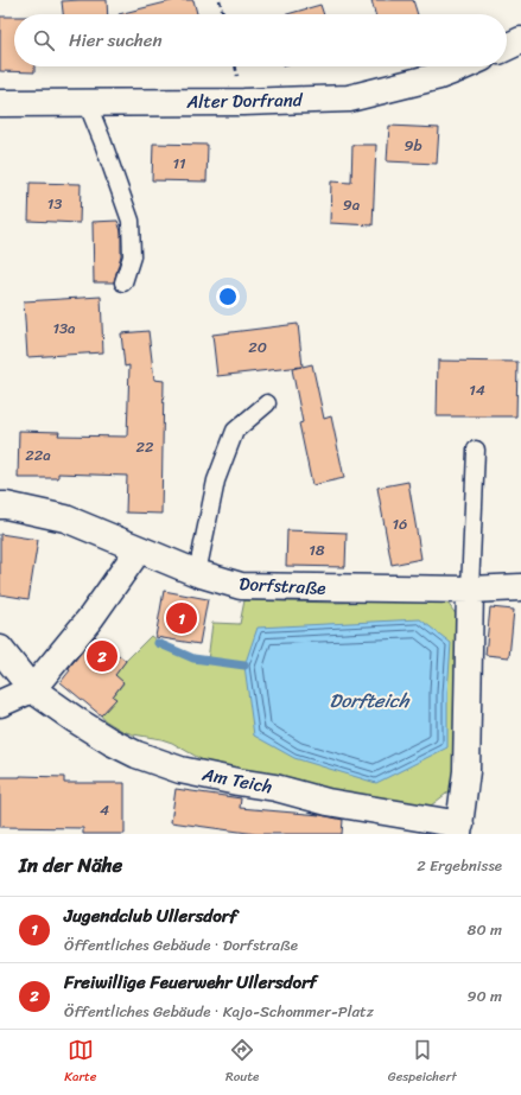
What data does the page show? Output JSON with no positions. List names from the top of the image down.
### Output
{
  "streets": {
    "street": ["Alter Dorfrand", "Dorfstraße", "Am Teich"]
  },
  "crossings": [
    ["Dorfstraße", "Am Teich"]
  ],
  "water": ["Dorfteich"],
  "house_numbers": [
    "9b",
    "11",
    "13",
    "9a",
    "13a",
    "20",
    "14",
    "22",
    "22a",
    "16",
    "18",
    "4"
  ],
  "page": {
    "search": "Hier suchen",
    "pins": ["1", "2"],
    "heading": ["In der Nähe", "2 Ergebnisse"],
    "list": [
      {
        "mark": "1",
        "name": "Jugendclub Ullersdorf",
        "note": "Öffentliches Gebäude · Dorfstraße",
        "value": "80 m"
      },
      {
        "mark": "2",
        "name": "Freiwillige Feuerwehr Ullersdorf",
        "note": "Öffentliches Gebäude · Kajo-Schommer-Platz",
        "value": "90 m"
      }
    ],
    "nav": ["Karte", "Route", "Gespeichert"]
  }
}
